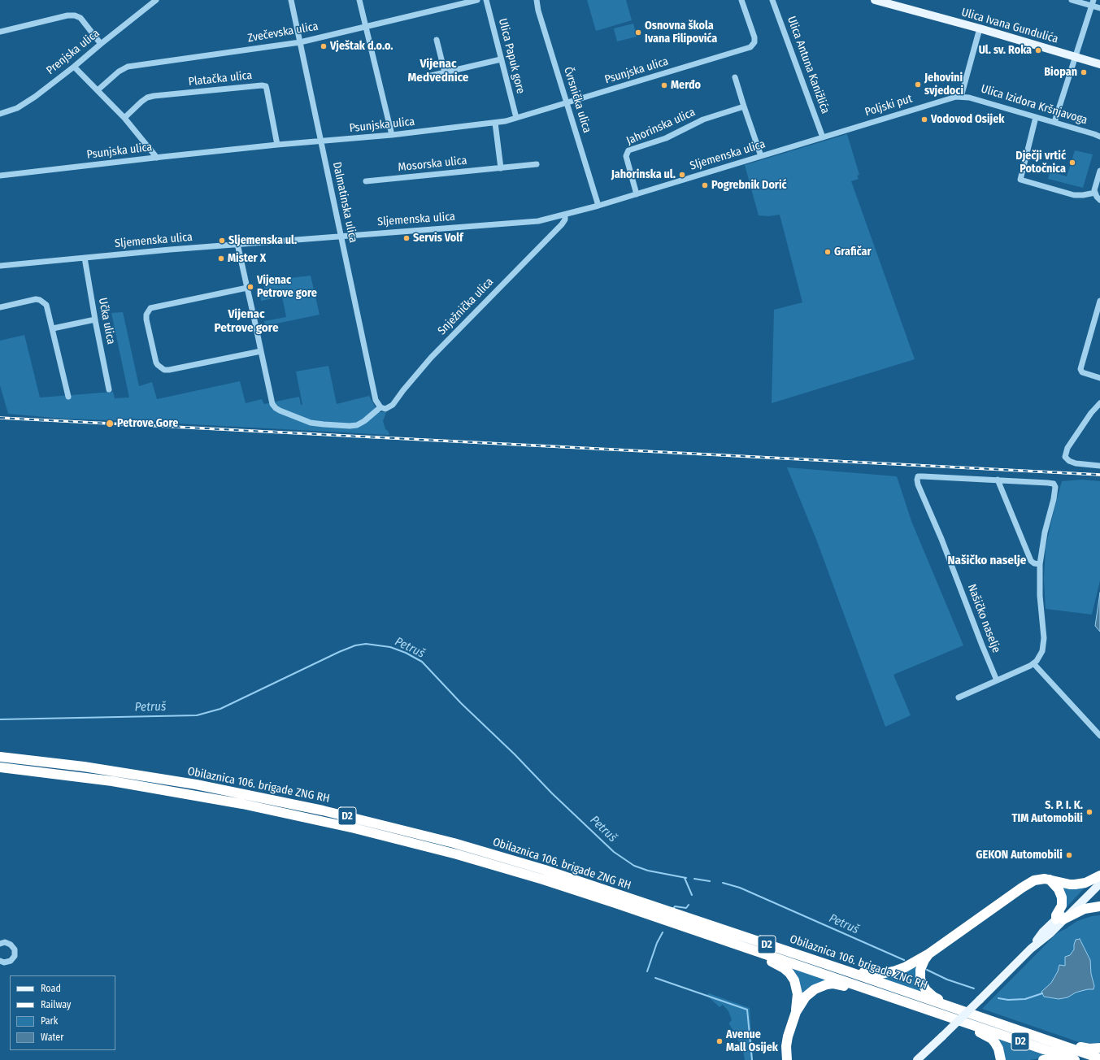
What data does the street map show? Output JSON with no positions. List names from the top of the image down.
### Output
{
  "streets": {
    "highway": ["Obilaznica 106. brigade ZNG RH", "D2"],
    "main road": ["Ulica Ivana Gundulića"],
    "street": [
      "Zvečevska ulica",
      "Prenjska ulica",
      "Ulica Papuk gore",
      "Ulica Antuna Kanižlića",
      "Psunjska ulica",
      "Platačka ulica",
      "Čvrsnička ulica",
      "Ulica Izidora Kršnjavoga",
      "Poljski put",
      "Jahorinska ulica",
      "Sljemenska ulica",
      "Mosorska ulica",
      "Dalmatinska ulica",
      "Snježnička ulica",
      "Učka ulica",
      "Našičko naselje"
    ]
  },
  "crossings": [
    ["Zvečevska ulica", "Dalmatinska ulica"],
    ["Ulica Papuk gore", "Psunjska ulica"],
    ["Ulica Antuna Kanižlića", "Poljski put"],
    ["Ulica Antuna Kanižlića", "Sljemenska ulica"],
    ["Psunjska ulica", "Platačka ulica"],
    ["Psunjska ulica", "Čvrsnička ulica"],
    ["Psunjska ulica", "Dalmatinska ulica"],
    ["Čvrsnička ulica", "Sljemenska ulica"],
    ["Ulica Izidora Kršnjavoga", "Poljski put"],
    ["Poljski put", "Sljemenska ulica"],
    ["Jahorinska ulica", "Sljemenska ulica"],
    ["Sljemenska ulica", "Dalmatinska ulica"],
    ["Sljemenska ulica", "Snježnička ulica"],
    ["Sljemenska ulica", "Učka ulica"],
    ["Dalmatinska ulica", "Snježnička ulica"]
  ],
  "districts": ["Vijenac Medvednice", "Vijenac Petrove gore", "Našičko naselje"],
  "water": ["Petruš"],
  "places": [
    "Osnovna škola Ivana Filipovića",
    "Vještak d.o.o.",
    "Ul. sv. Roka",
    "Biopan",
    "Jehovini svjedoci",
    "Merđo",
    "Vodovod Osijek",
    "Dječji vrtić Potočnica",
    "Jahorinska ul.",
    "Pogrebnik Dorić",
    "Servis Volf",
    "Sljemenska ul.",
    "Grafičar",
    "Mister X",
    "Vijenac Petrove gore",
    "Petrove Gore",
    "S. P. I. K. TIM Automobili",
    "GEKON Automobili",
    "Avenue Mall Osijek"
  ],
  "legend": [
    "Road",
    "Railway",
    "Park",
    "Water"
  ]
}
